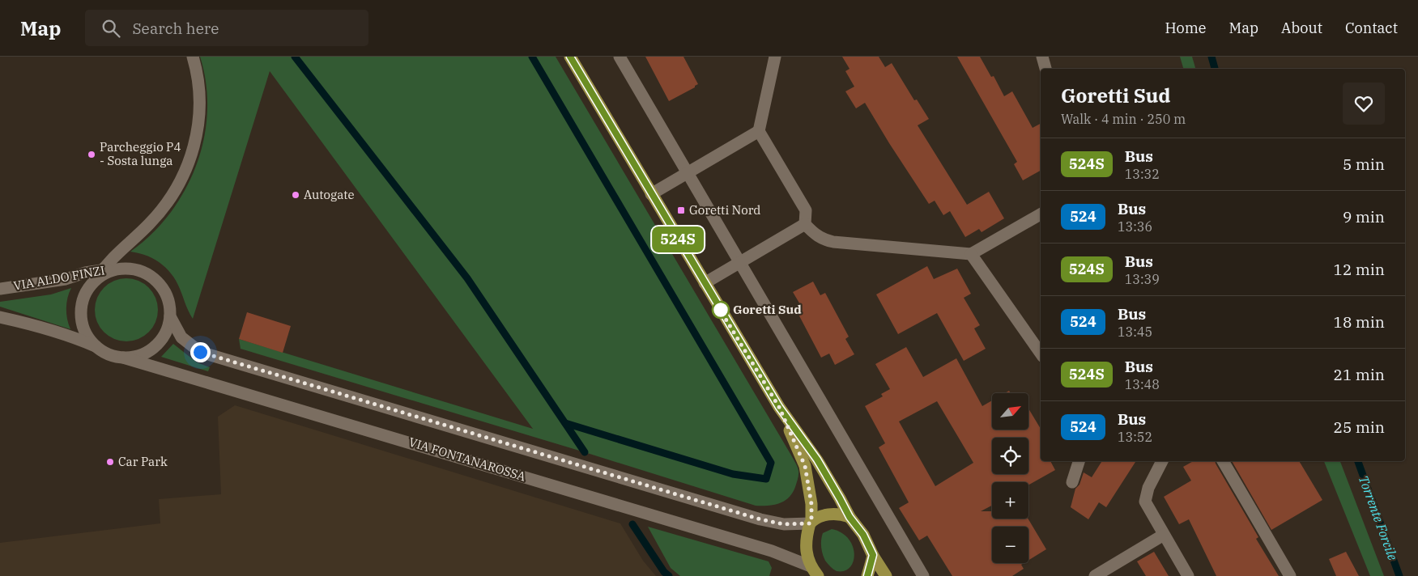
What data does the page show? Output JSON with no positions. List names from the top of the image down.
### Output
{
  "streets": {
    "street": ["VIA ALDO FINZI", "VIA FONTANAROSSA"]
  },
  "crossings": [
    ["VIA ALDO FINZI", "VIA FONTANAROSSA"]
  ],
  "water": ["Torrente Forcile"],
  "places": {
    "other": [
      "Parcheggio P4 - Sosta lunga",
      "Autogate",
      "Goretti Sud",
      "Car Park"
    ],
    "transit": ["Goretti Nord"]
  },
  "lines": ["bus line 524S"],
  "north": "top right",
  "page": {
    "header": "Map",
    "search": "Search here",
    "nav": [
      "Home",
      "Map",
      "About",
      "Contact"
    ],
    "on_map": "524S",
    "heading": ["Goretti Sud", "Walk · 4 min · 250 m"],
    "list": [
      {
        "mark": "524S",
        "name": "Bus",
        "note": "13:32",
        "value": "5 min"
      },
      {
        "mark": "524",
        "name": "Bus",
        "note": "13:36",
        "value": "9 min"
      },
      {
        "mark": "524S",
        "name": "Bus",
        "note": "13:39",
        "value": "12 min"
      },
      {
        "mark": "524",
        "name": "Bus",
        "note": "13:45",
        "value": "18 min"
      },
      {
        "mark": "524S",
        "name": "Bus",
        "note": "13:48",
        "value": "21 min"
      },
      {
        "mark": "524",
        "name": "Bus",
        "note": "13:52",
        "value": "25 min"
      }
    ],
    "map_buttons": ["+", "−"]
  }
}
